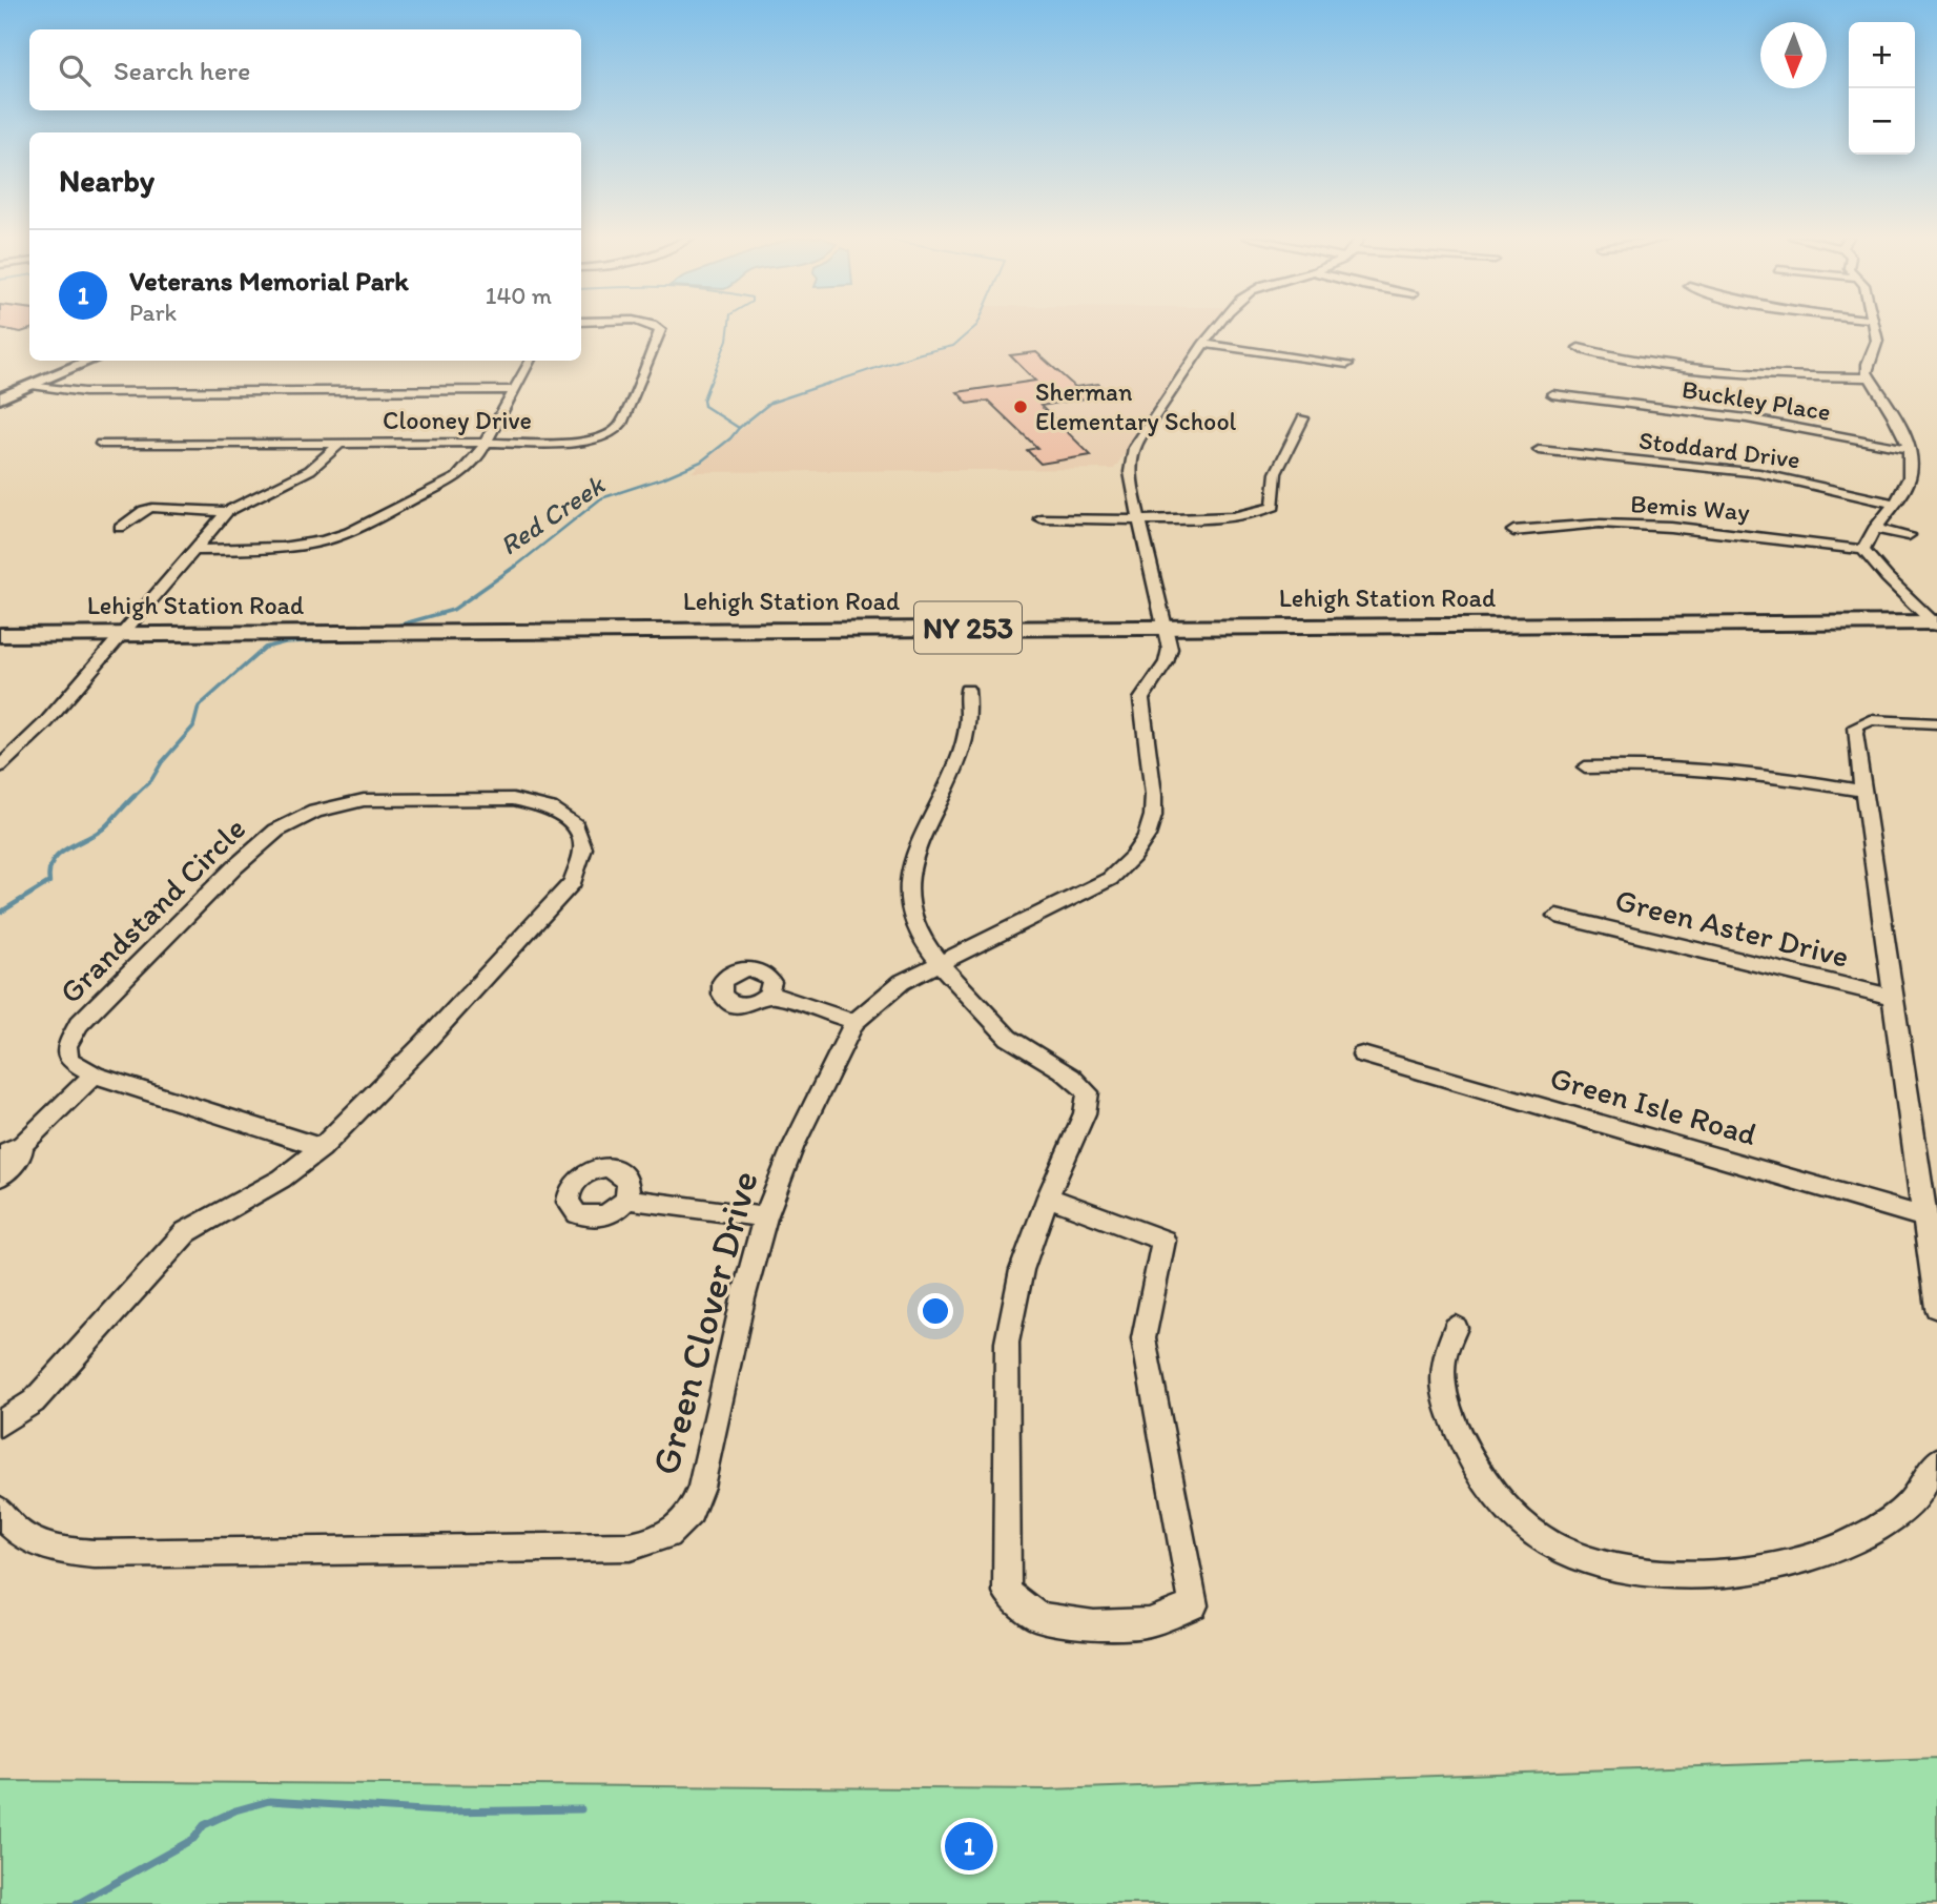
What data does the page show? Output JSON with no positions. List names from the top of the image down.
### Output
{
  "streets": {
    "main road": ["Lehigh Station Road", "NY 253"],
    "street": [
      "Buckley Place",
      "Clooney Drive",
      "Stoddard Drive",
      "Bemis Way",
      "Grandstand Circle",
      "Green Aster Drive",
      "Green Isle Road",
      "Green Clover Drive"
    ]
  },
  "crossings": [
    ["Lehigh Station Road", "Green Clover Drive"]
  ],
  "water": ["Red Creek"],
  "places": ["Sherman Elementary School"],
  "north": "bottom",
  "page": {
    "map_buttons": ["+", "−"],
    "search": "Search here",
    "heading": "Nearby",
    "list": [
      {
        "mark": "1",
        "name": "Veterans Memorial Park",
        "note": "Park",
        "value": "140 m"
      }
    ],
    "pins": "1"
  }
}
